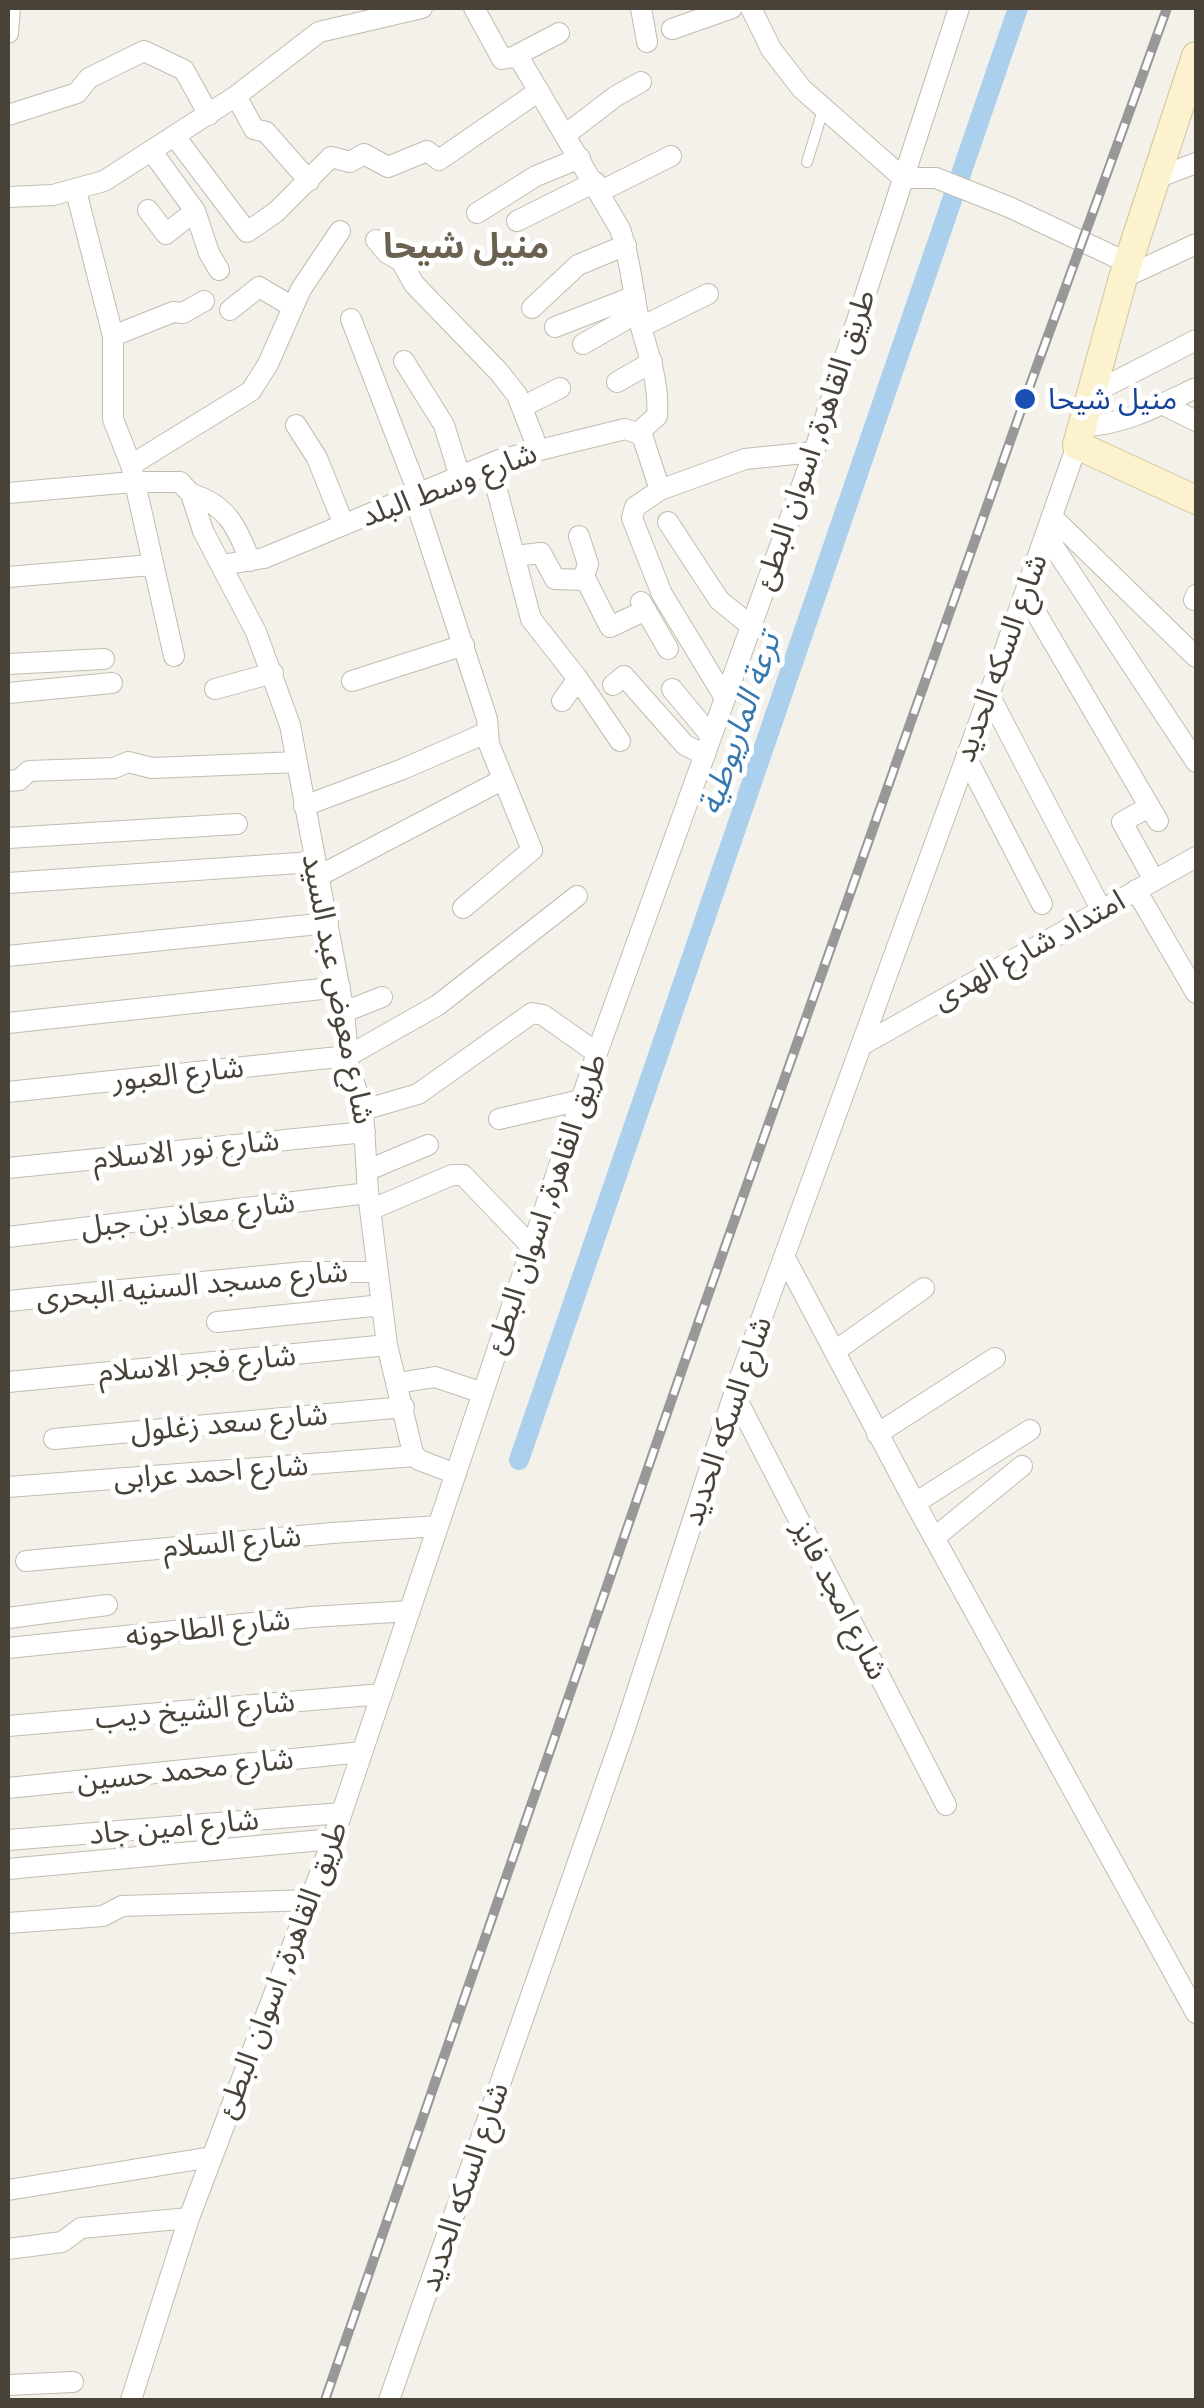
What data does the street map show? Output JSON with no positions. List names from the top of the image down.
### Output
{
  "streets": {
    "street": [
      "طريق القاهرة, اسوان البطئ",
      "شارع وسط البلد",
      "شارع السكه الحديد",
      "امتداد شارع الهدى",
      "شارع معوض عبد السيد",
      "شارع العبور",
      "شارع نور الاسلام",
      "شارع معاذ بن جبل",
      "شارع مسجد السنيه البحرى",
      "شارع فجر الاسلام",
      "شارع سعد زغلول",
      "شارع احمد عرابى",
      "شارع السلام",
      "شارع امجد فايز",
      "شارع الطاحونه",
      "شارع الشيخ ديب",
      "شارع محمد حسين",
      "شارع امين جاد"
    ]
  },
  "crossings": [
    ["طريق القاهرة, اسوان البطئ", "شارع معاذ بن جبل"],
    ["طريق القاهرة, اسوان البطئ", "شارع السلام"],
    ["طريق القاهرة, اسوان البطئ", "شارع الطاحونه"],
    ["طريق القاهرة, اسوان البطئ", "شارع الشيخ ديب"],
    ["طريق القاهرة, اسوان البطئ", "شارع محمد حسين"],
    ["طريق القاهرة, اسوان البطئ", "شارع امين جاد"],
    ["شارع وسط البلد", "شارع معوض عبد السيد"],
    ["شارع السكه الحديد", "امتداد شارع الهدى"],
    ["شارع السكه الحديد", "شارع امجد فايز"],
    ["شارع معوض عبد السيد", "شارع العبور"],
    ["شارع معوض عبد السيد", "شارع نور الاسلام"],
    ["شارع معوض عبد السيد", "شارع معاذ بن جبل"],
    ["شارع معوض عبد السيد", "شارع مسجد السنيه البحرى"],
    ["شارع معوض عبد السيد", "شارع فجر الاسلام"],
    ["شارع معوض عبد السيد", "شارع سعد زغلول"],
    ["شارع معوض عبد السيد", "شارع احمد عرابى"]
  ],
  "districts": ["منيل شيحا"],
  "water": ["ترعة الماريوطية"],
  "places": ["منيل شيحا"]
}
